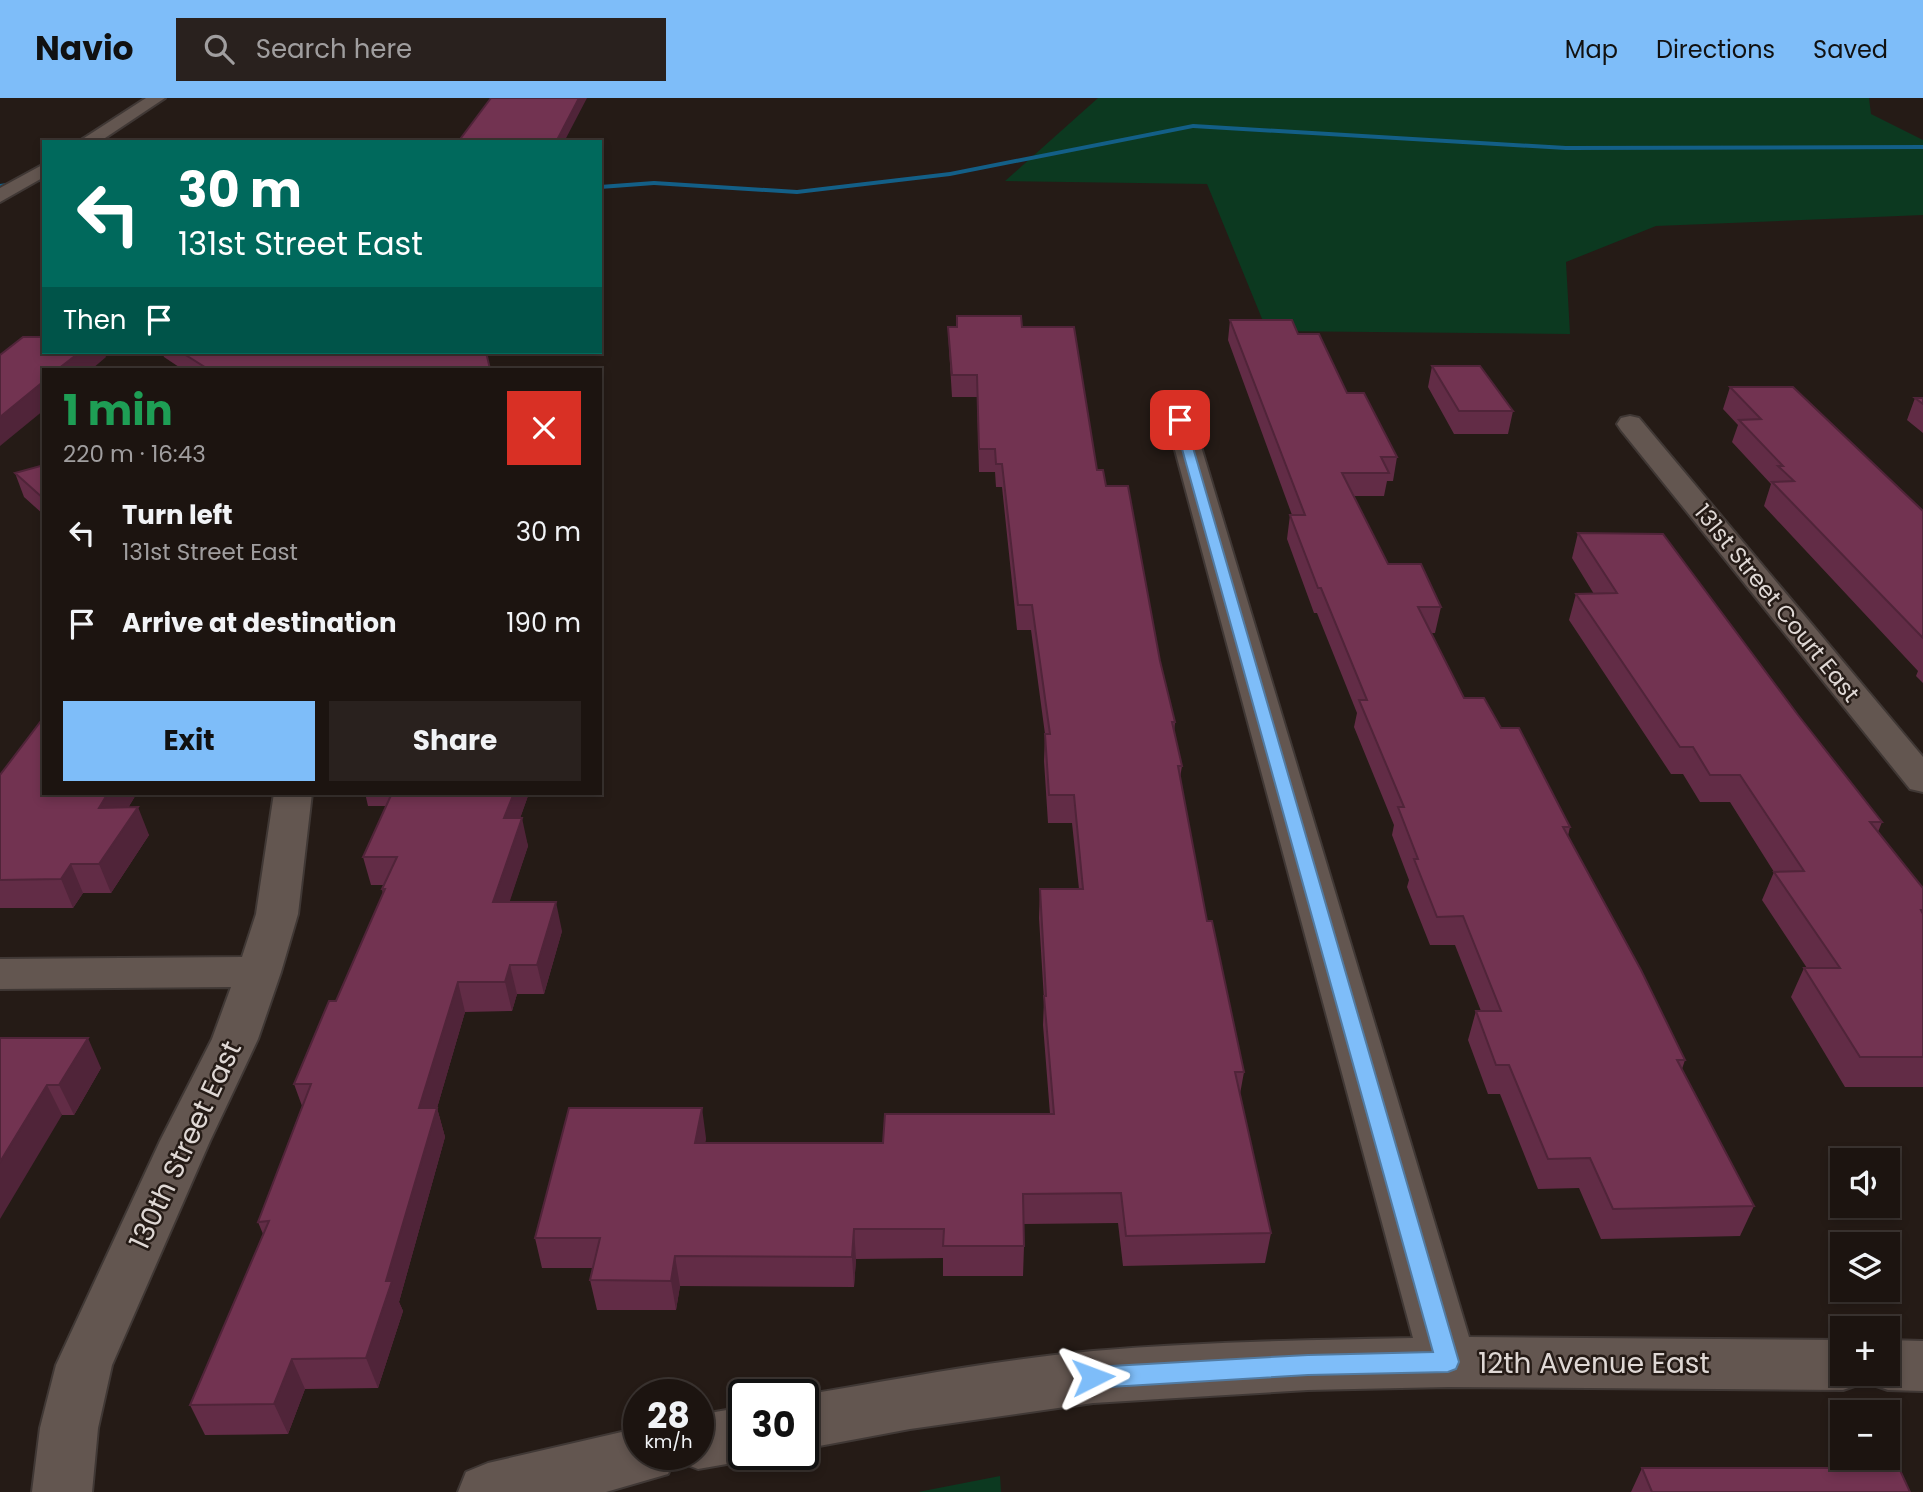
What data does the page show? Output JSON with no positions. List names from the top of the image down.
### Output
{
  "streets": {
    "street": ["131st Street Court East", "130th Street East", "12th Avenue East"]
  },
  "page": {
    "header": "Navio",
    "search": "Search here",
    "nav": ["Map", "Directions", "Saved"],
    "turn": ["30 m", "131st Street East"],
    "then": "Then",
    "heading": ["1 min", "220 m · 16:43"],
    "list": [
      {
        "name": "Turn left",
        "note": "131st Street East",
        "value": "30 m"
      },
      {
        "name": "Arrive at destination",
        "value": "190 m"
      }
    ],
    "buttons": ["Exit", "Share"],
    "map_buttons": ["+", "−"],
    "speed": "28 km/h",
    "limit": "30"
  }
}
